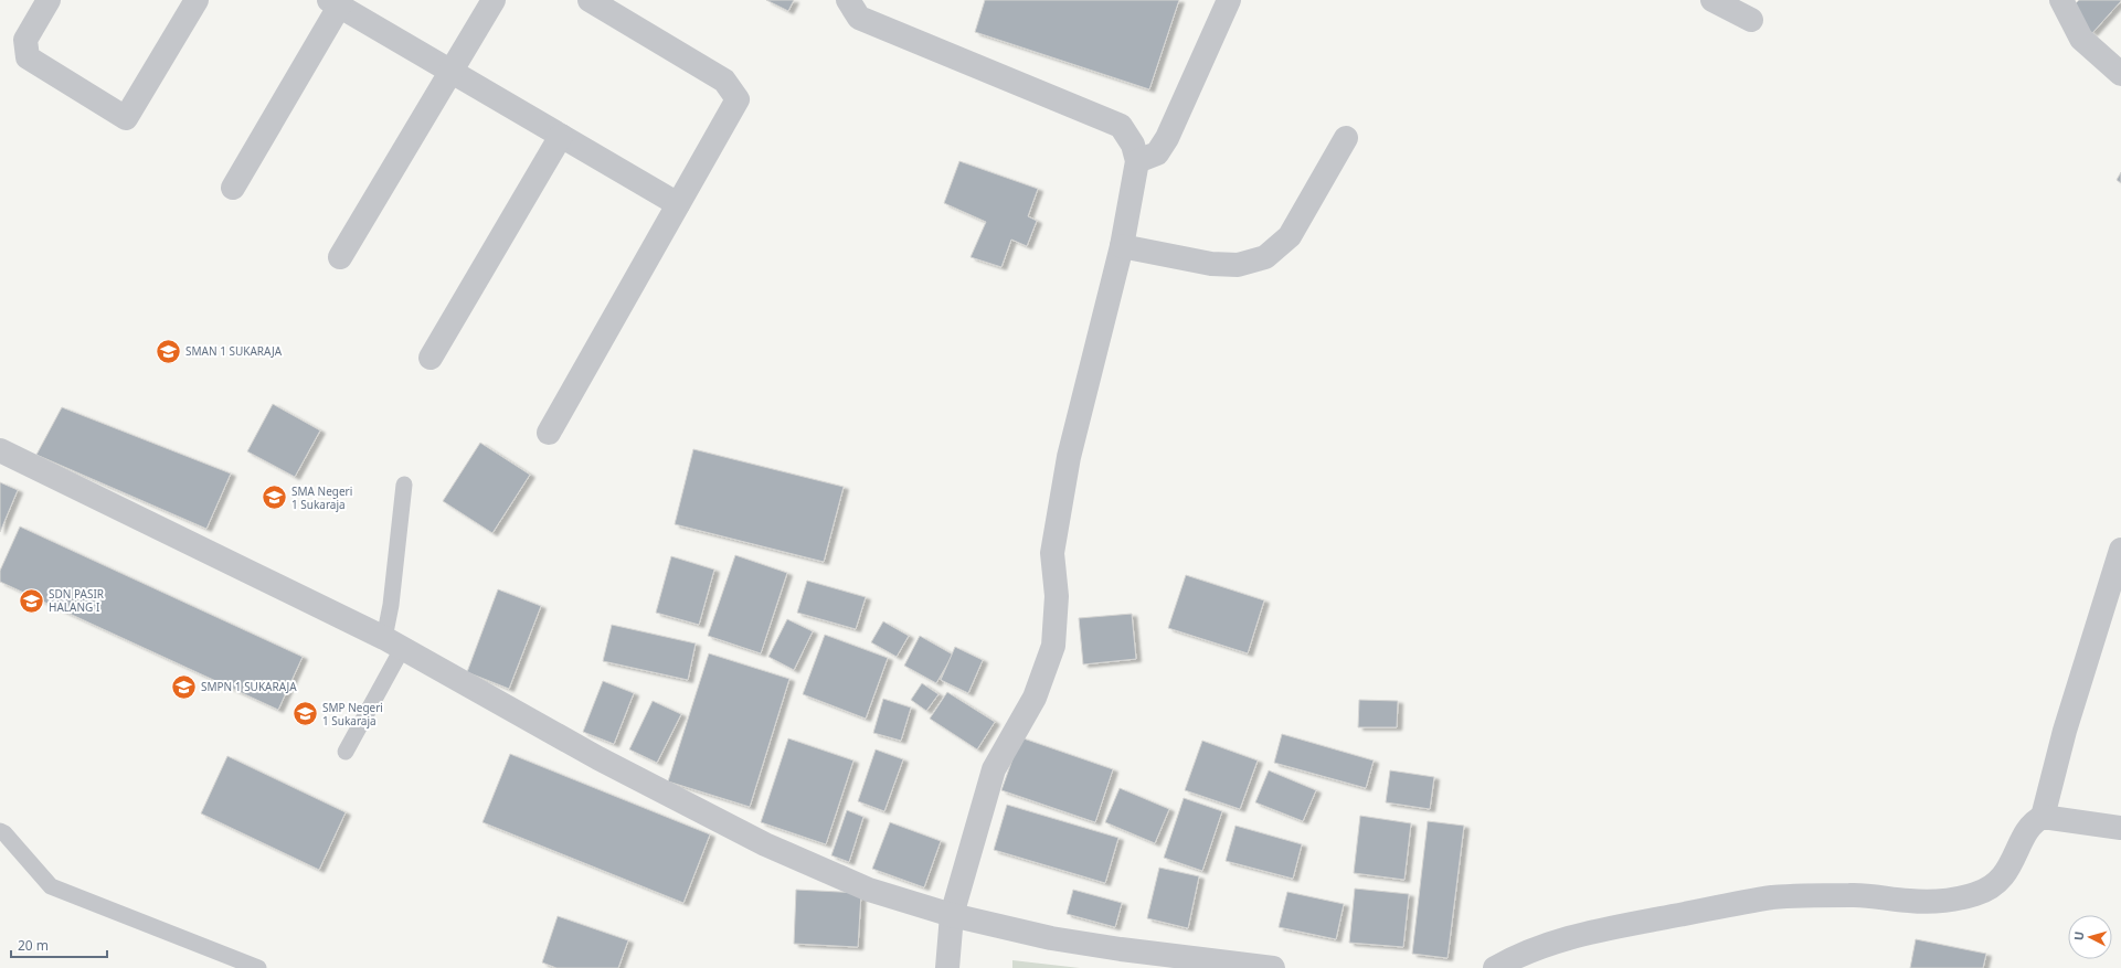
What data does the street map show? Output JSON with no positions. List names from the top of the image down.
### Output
{
  "places": {
    "school or university": [
      "SMAN 1 SUKARAJA",
      "SMA Negeri 1 Sukaraja",
      "SDN PASIR HALANG I",
      "SMPN 1 SUKARAJA",
      "SMP Negeri 1 Sukaraja"
    ]
  },
  "scale_bar": "20 m",
  "north": "left"
}
